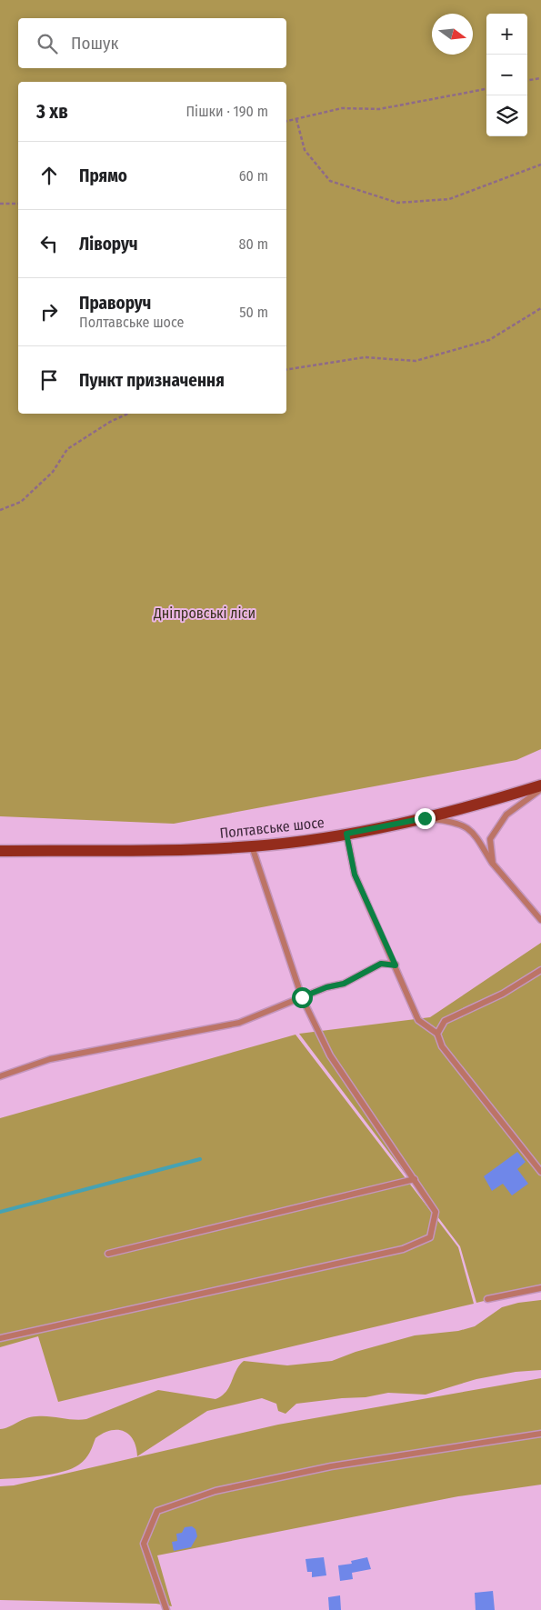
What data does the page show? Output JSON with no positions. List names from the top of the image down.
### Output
{
  "streets": {
    "main road": ["Полтавське шосе"]
  },
  "parks": ["Дніпровські ліси"],
  "north": "right",
  "page": {
    "map_buttons": ["+", "−"],
    "search": "Пошук",
    "heading": ["3 хв", "Пішки · 190 m"],
    "list": [
      ["Прямо", "60 m"],
      ["Ліворуч", "80 m"],
      ["Праворуч", "Полтавське шосе", "50 m"],
      "Пункт призначення"
    ]
  }
}
